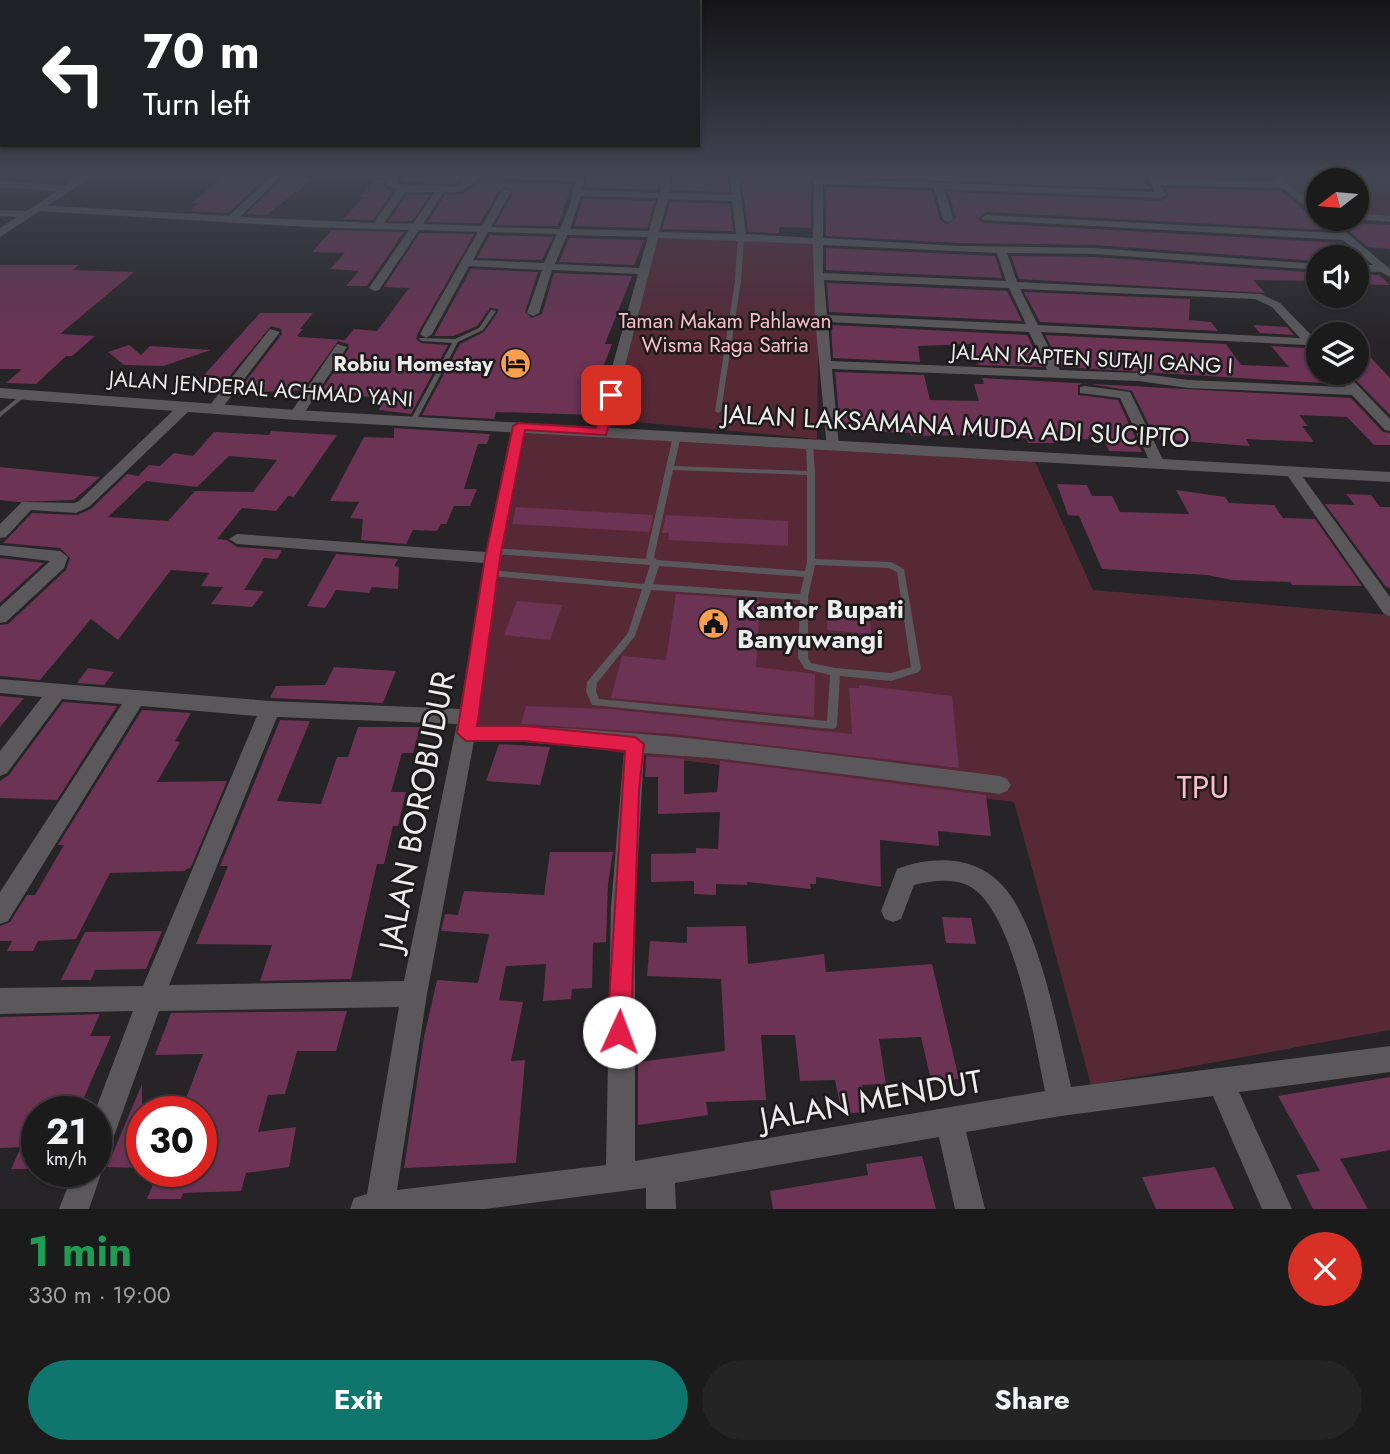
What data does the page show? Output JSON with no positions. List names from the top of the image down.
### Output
{
  "streets": {
    "main road": ["JALAN JENDERAL ACHMAD YANI", "JALAN LAKSAMANA MUDA ADI SUCIPTO"],
    "street": ["JALAN KAPTEN SUTAJI GANG I", "JALAN BOROBUDUR", "JALAN MENDUT"]
  },
  "crossings": [
    ["JALAN JENDERAL ACHMAD YANI", "JALAN LAKSAMANA MUDA ADI SUCIPTO"],
    ["JALAN JENDERAL ACHMAD YANI", "JALAN BOROBUDUR"],
    ["JALAN LAKSAMANA MUDA ADI SUCIPTO", "JALAN BOROBUDUR"],
    ["JALAN BOROBUDUR", "JALAN MENDUT"]
  ],
  "parks": ["Taman Makam Pahlawan Wisma Raga Satria", "TPU"],
  "places": {
    "hotel": ["Robiu Homestay"],
    "public building": ["Kantor Bupati Banyuwangi"]
  },
  "north": "left",
  "page": {
    "turn": ["70 m", "Turn left"],
    "speed": "21 km/h",
    "limit": "30",
    "heading": ["1 min", "330 m · 19:00"],
    "buttons": ["Exit", "Share"]
  }
}
